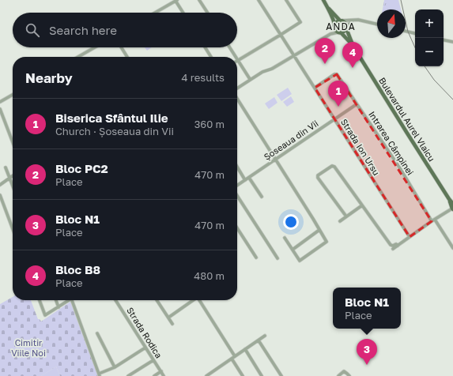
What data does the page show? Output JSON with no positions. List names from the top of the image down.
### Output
{
  "streets": {
    "main road": ["Bulevardul Aurel Vlaicu"],
    "street": [
      "Șoseaua din Vii",
      "Intrarea Câmpinei",
      "Strada Ion Ursu",
      "Strada Rodica"
    ]
  },
  "crossings": [
    ["Șoseaua din Vii", "Intrarea Câmpinei"],
    ["Șoseaua din Vii", "Strada Ion Ursu"],
    ["Intrarea Câmpinei", "Strada Ion Ursu"]
  ],
  "districts": ["ANDA"],
  "parks": ["Cimitir Viile Noi"],
  "north": "top",
  "page": {
    "map_buttons": ["+", "−"],
    "search": "Search here",
    "pins": [
      "2",
      "4",
      "1",
      "3"
    ],
    "heading": ["Nearby", "4 results"],
    "list": [
      {
        "mark": "1",
        "name": "Biserica Sfântul Ilie",
        "note": "Church · Șoseaua din Vii",
        "value": "360 m"
      },
      {
        "mark": "2",
        "name": "Bloc PC2",
        "note": "Place",
        "value": "470 m"
      },
      {
        "mark": "3",
        "name": "Bloc N1",
        "note": "Place",
        "value": "470 m"
      },
      {
        "mark": "4",
        "name": "Bloc B8",
        "note": "Place",
        "value": "480 m"
      }
    ],
    "popup": ["Bloc N1", "Place"]
  }
}
